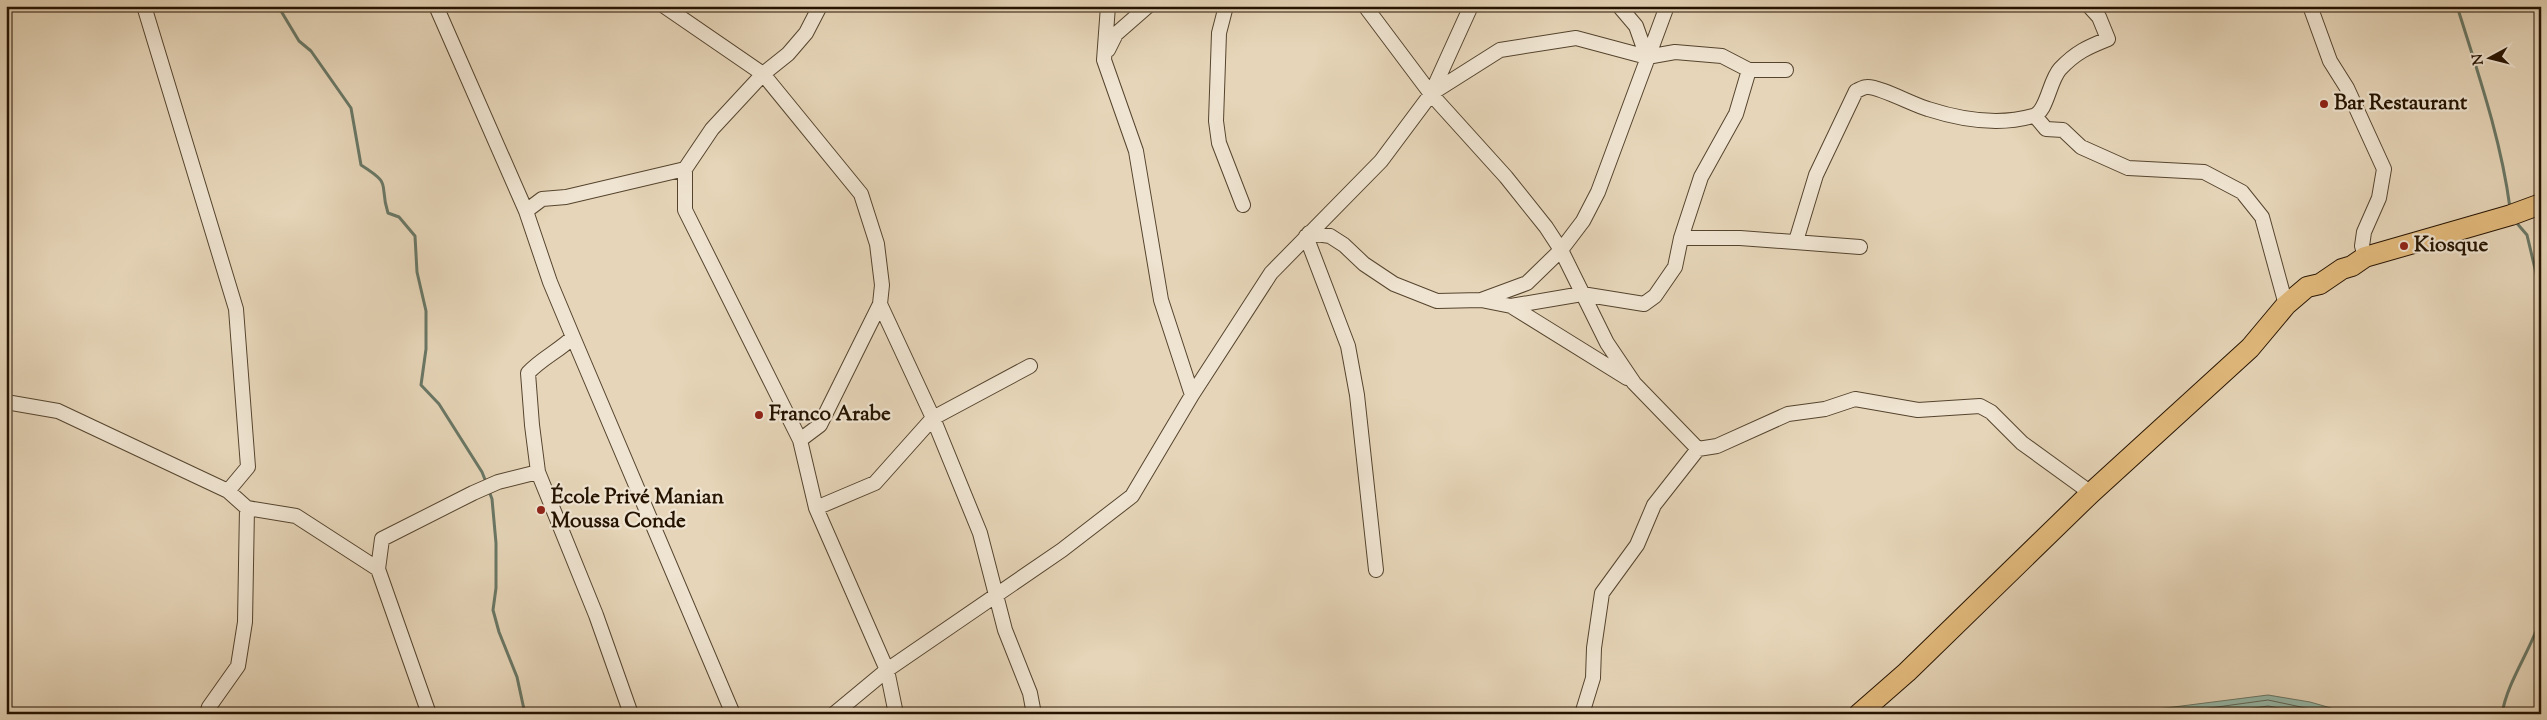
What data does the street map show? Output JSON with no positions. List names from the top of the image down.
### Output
{
  "places": [
    "Bar Restaurant",
    "Kiosque",
    "Franco Arabe",
    "École Privé Manian Moussa Conde"
  ],
  "north": "left"
}
